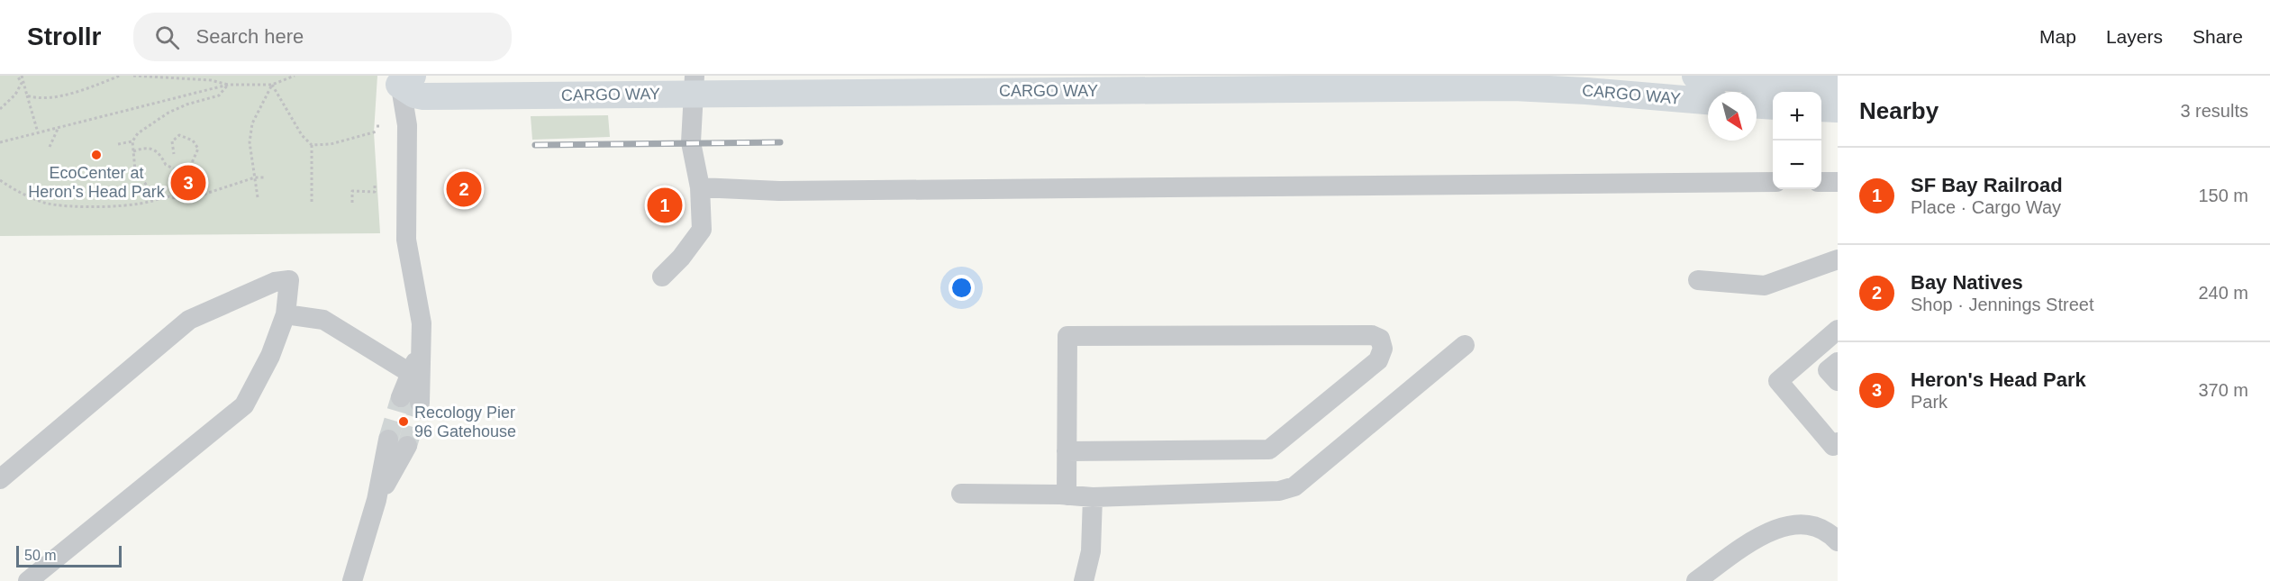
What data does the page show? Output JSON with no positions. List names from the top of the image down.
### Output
{
  "streets": {
    "main road": ["CARGO WAY"]
  },
  "places": ["EcoCenter at Heron's Head Park", "Recology Pier 96 Gatehouse"],
  "scale_bar": "50 m",
  "north": "bottom right",
  "page": {
    "header": "Strollr",
    "search": "Search here",
    "nav": ["Map", "Layers", "Share"],
    "heading": ["Nearby", "3 results"],
    "map_buttons": ["+", "−"],
    "list": [
      {
        "mark": "1",
        "name": "SF Bay Railroad",
        "note": "Place · Cargo Way",
        "value": "150 m"
      },
      {
        "mark": "2",
        "name": "Bay Natives",
        "note": "Shop · Jennings Street",
        "value": "240 m"
      },
      {
        "mark": "3",
        "name": "Heron's Head Park",
        "note": "Park",
        "value": "370 m"
      }
    ],
    "pins": ["3", "2", "1"],
    "scale": "50 m"
  }
}
